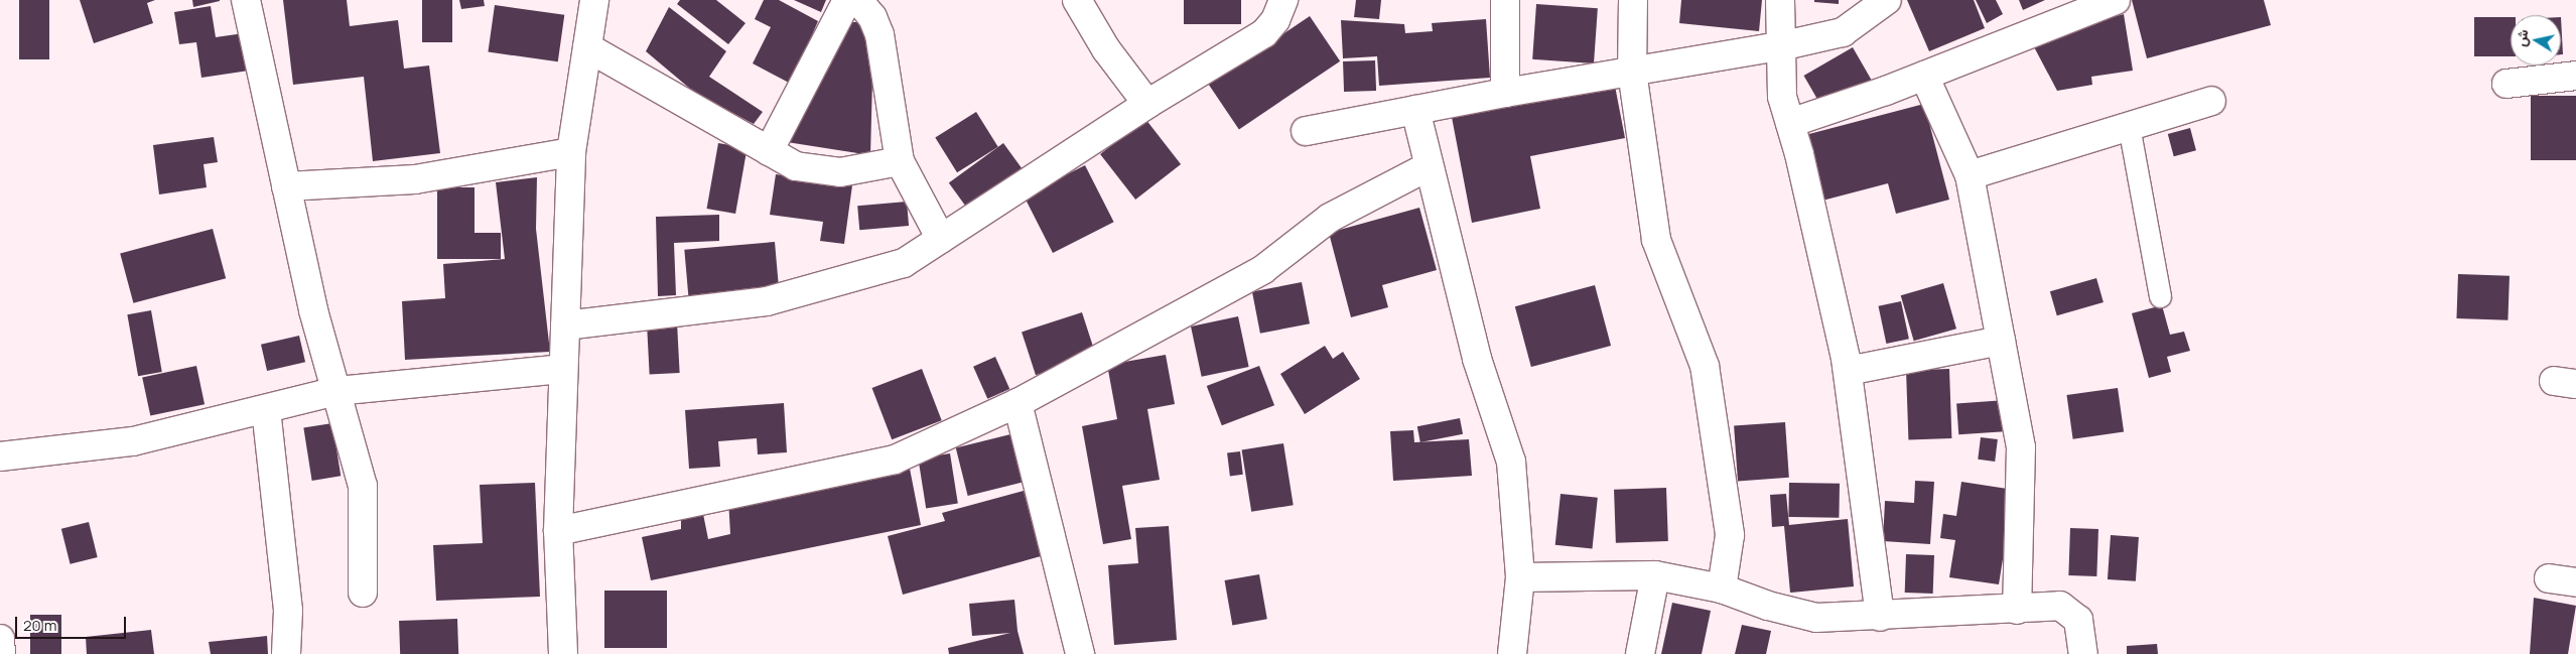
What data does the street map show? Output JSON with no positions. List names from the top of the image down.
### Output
{
  "scale_bar": "20 m",
  "north": "left"
}
